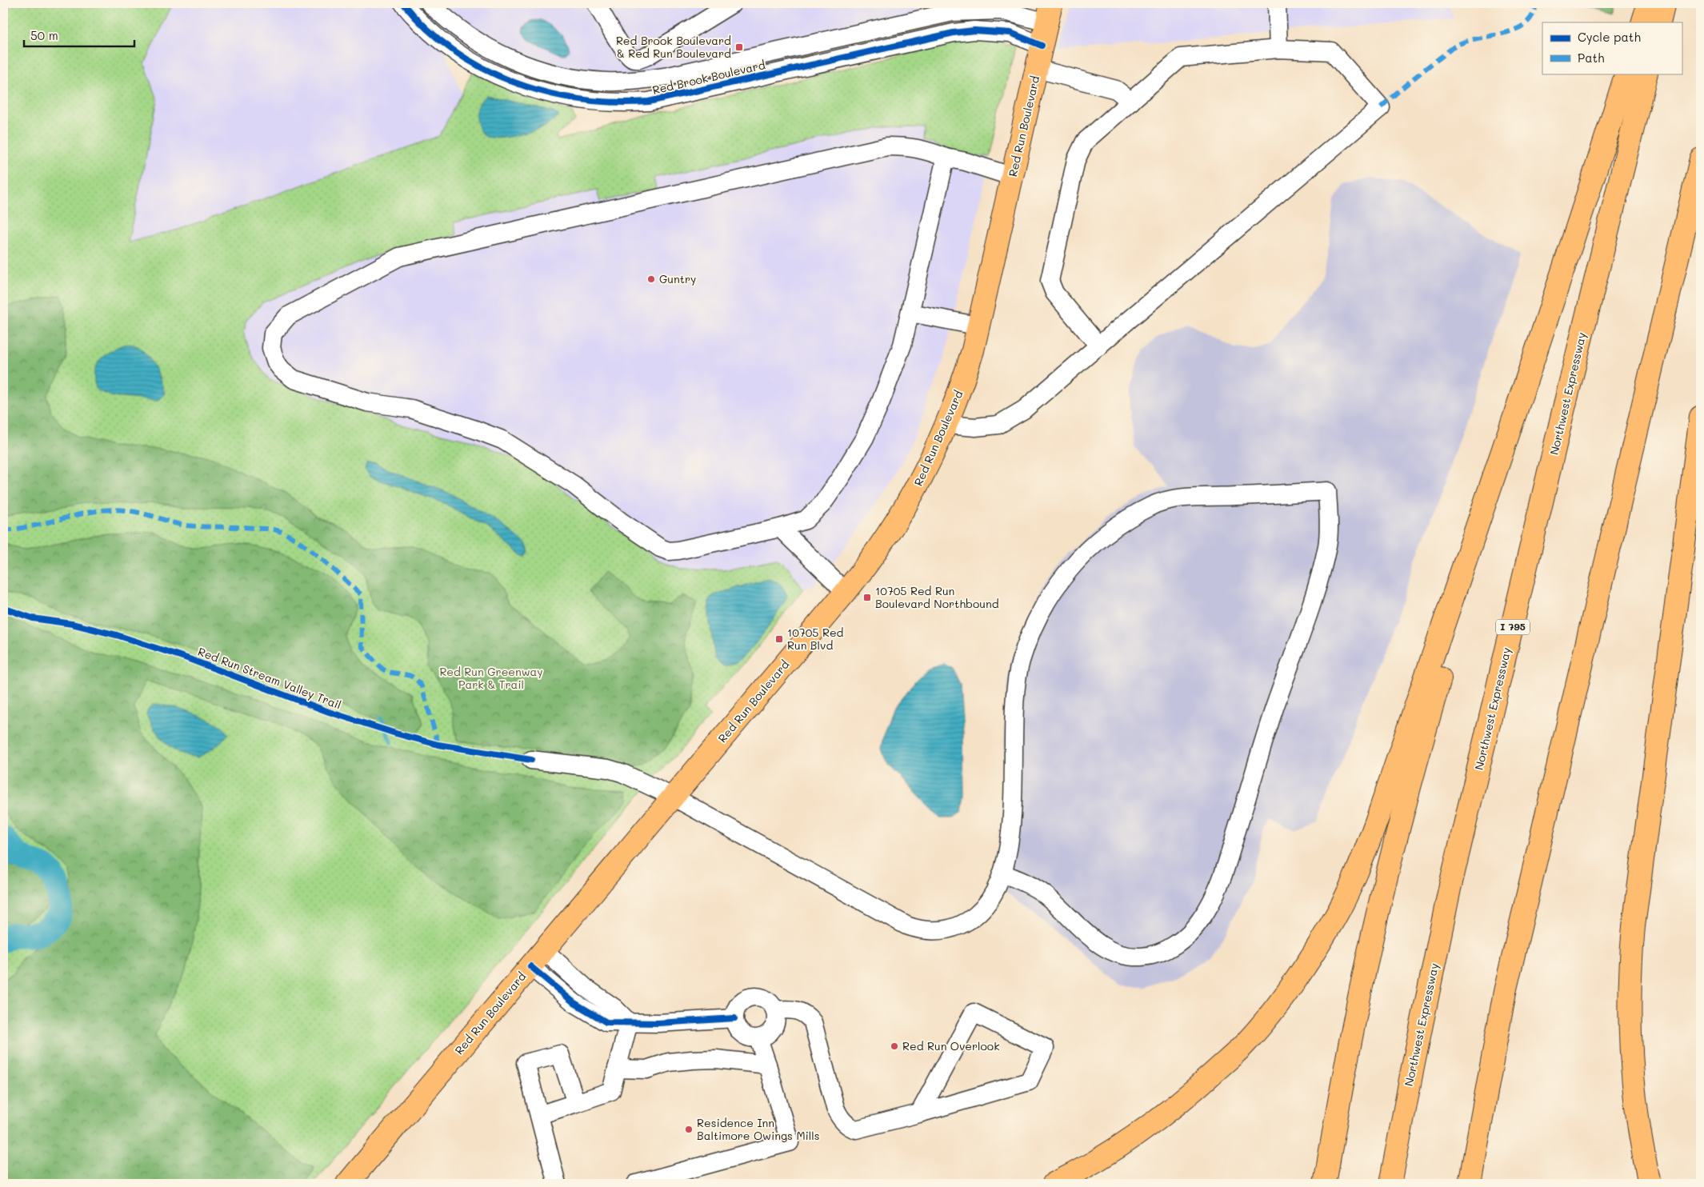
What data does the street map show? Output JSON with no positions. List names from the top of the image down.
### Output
{
  "streets": {
    "main road": ["Red Run Boulevard", "Northwest Expressway", "I 795"],
    "street": ["Red Brook Boulevard"],
    "cycle path": ["Red Run Stream Valley Trail"]
  },
  "crossings": [
    ["Red Brook Boulevard", "Red Run Boulevard"]
  ],
  "parks": ["Red Run Greenway Park & Trail"],
  "places": {
    "transit": ["Red Brook Boulevard & Red Run Boulevard", "10705 Red Run Boulevard Northbound", "10705 Red Run Blvd"],
    "other": ["Guntry", "Red Run Overlook", "Residence Inn Baltimore Owings Mills"]
  },
  "legend": ["Cycle path", "Path"],
  "scale_bar": "50 m"
}
